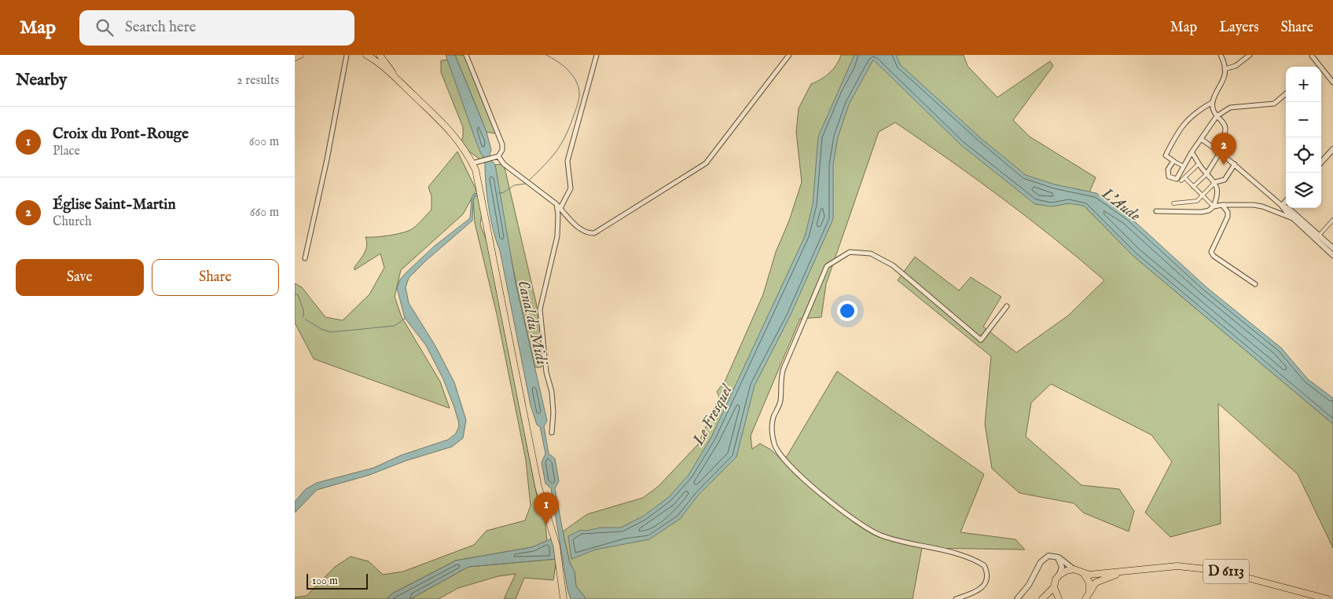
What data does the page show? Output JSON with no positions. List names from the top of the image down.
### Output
{
  "streets": {
    "main road": ["D 6113"]
  },
  "water": ["L'Aude", "Canal du Midi", "Le Fresquel"],
  "scale_bar": "100 m",
  "page": {
    "header": "Map",
    "search": "Search here",
    "nav": ["Map", "Layers", "Share"],
    "heading": ["Nearby", "2 results"],
    "map_buttons": ["+", "−"],
    "list": [
      {
        "mark": "1",
        "name": "Croix du Pont-Rouge",
        "note": "Place",
        "value": "600 m"
      },
      {
        "mark": "2",
        "name": "Église Saint-Martin",
        "note": "Church",
        "value": "660 m"
      }
    ],
    "pins": ["2", "1"],
    "buttons": ["Save", "Share"],
    "scale": "100 m"
  }
}
